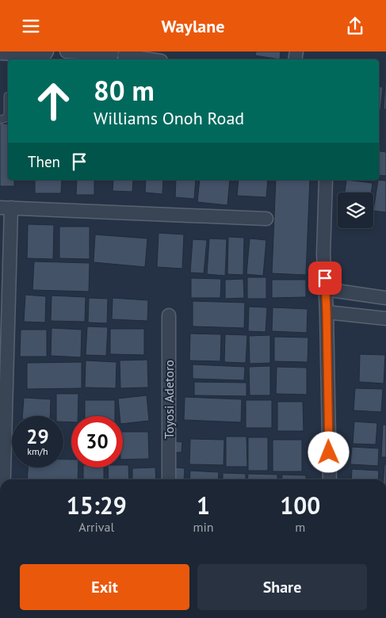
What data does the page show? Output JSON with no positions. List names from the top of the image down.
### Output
{
  "streets": {
    "street": ["Toyosi Adetoro"]
  },
  "page": {
    "header": "Waylane",
    "turn": ["80 m", "Williams Onoh Road"],
    "then": "Then",
    "speed": "29 km/h",
    "limit": "30",
    "eta": [
      "15:29",
      "Arrival",
      "1",
      "min",
      "100",
      "m"
    ],
    "buttons": ["Exit", "Share"]
  }
}
